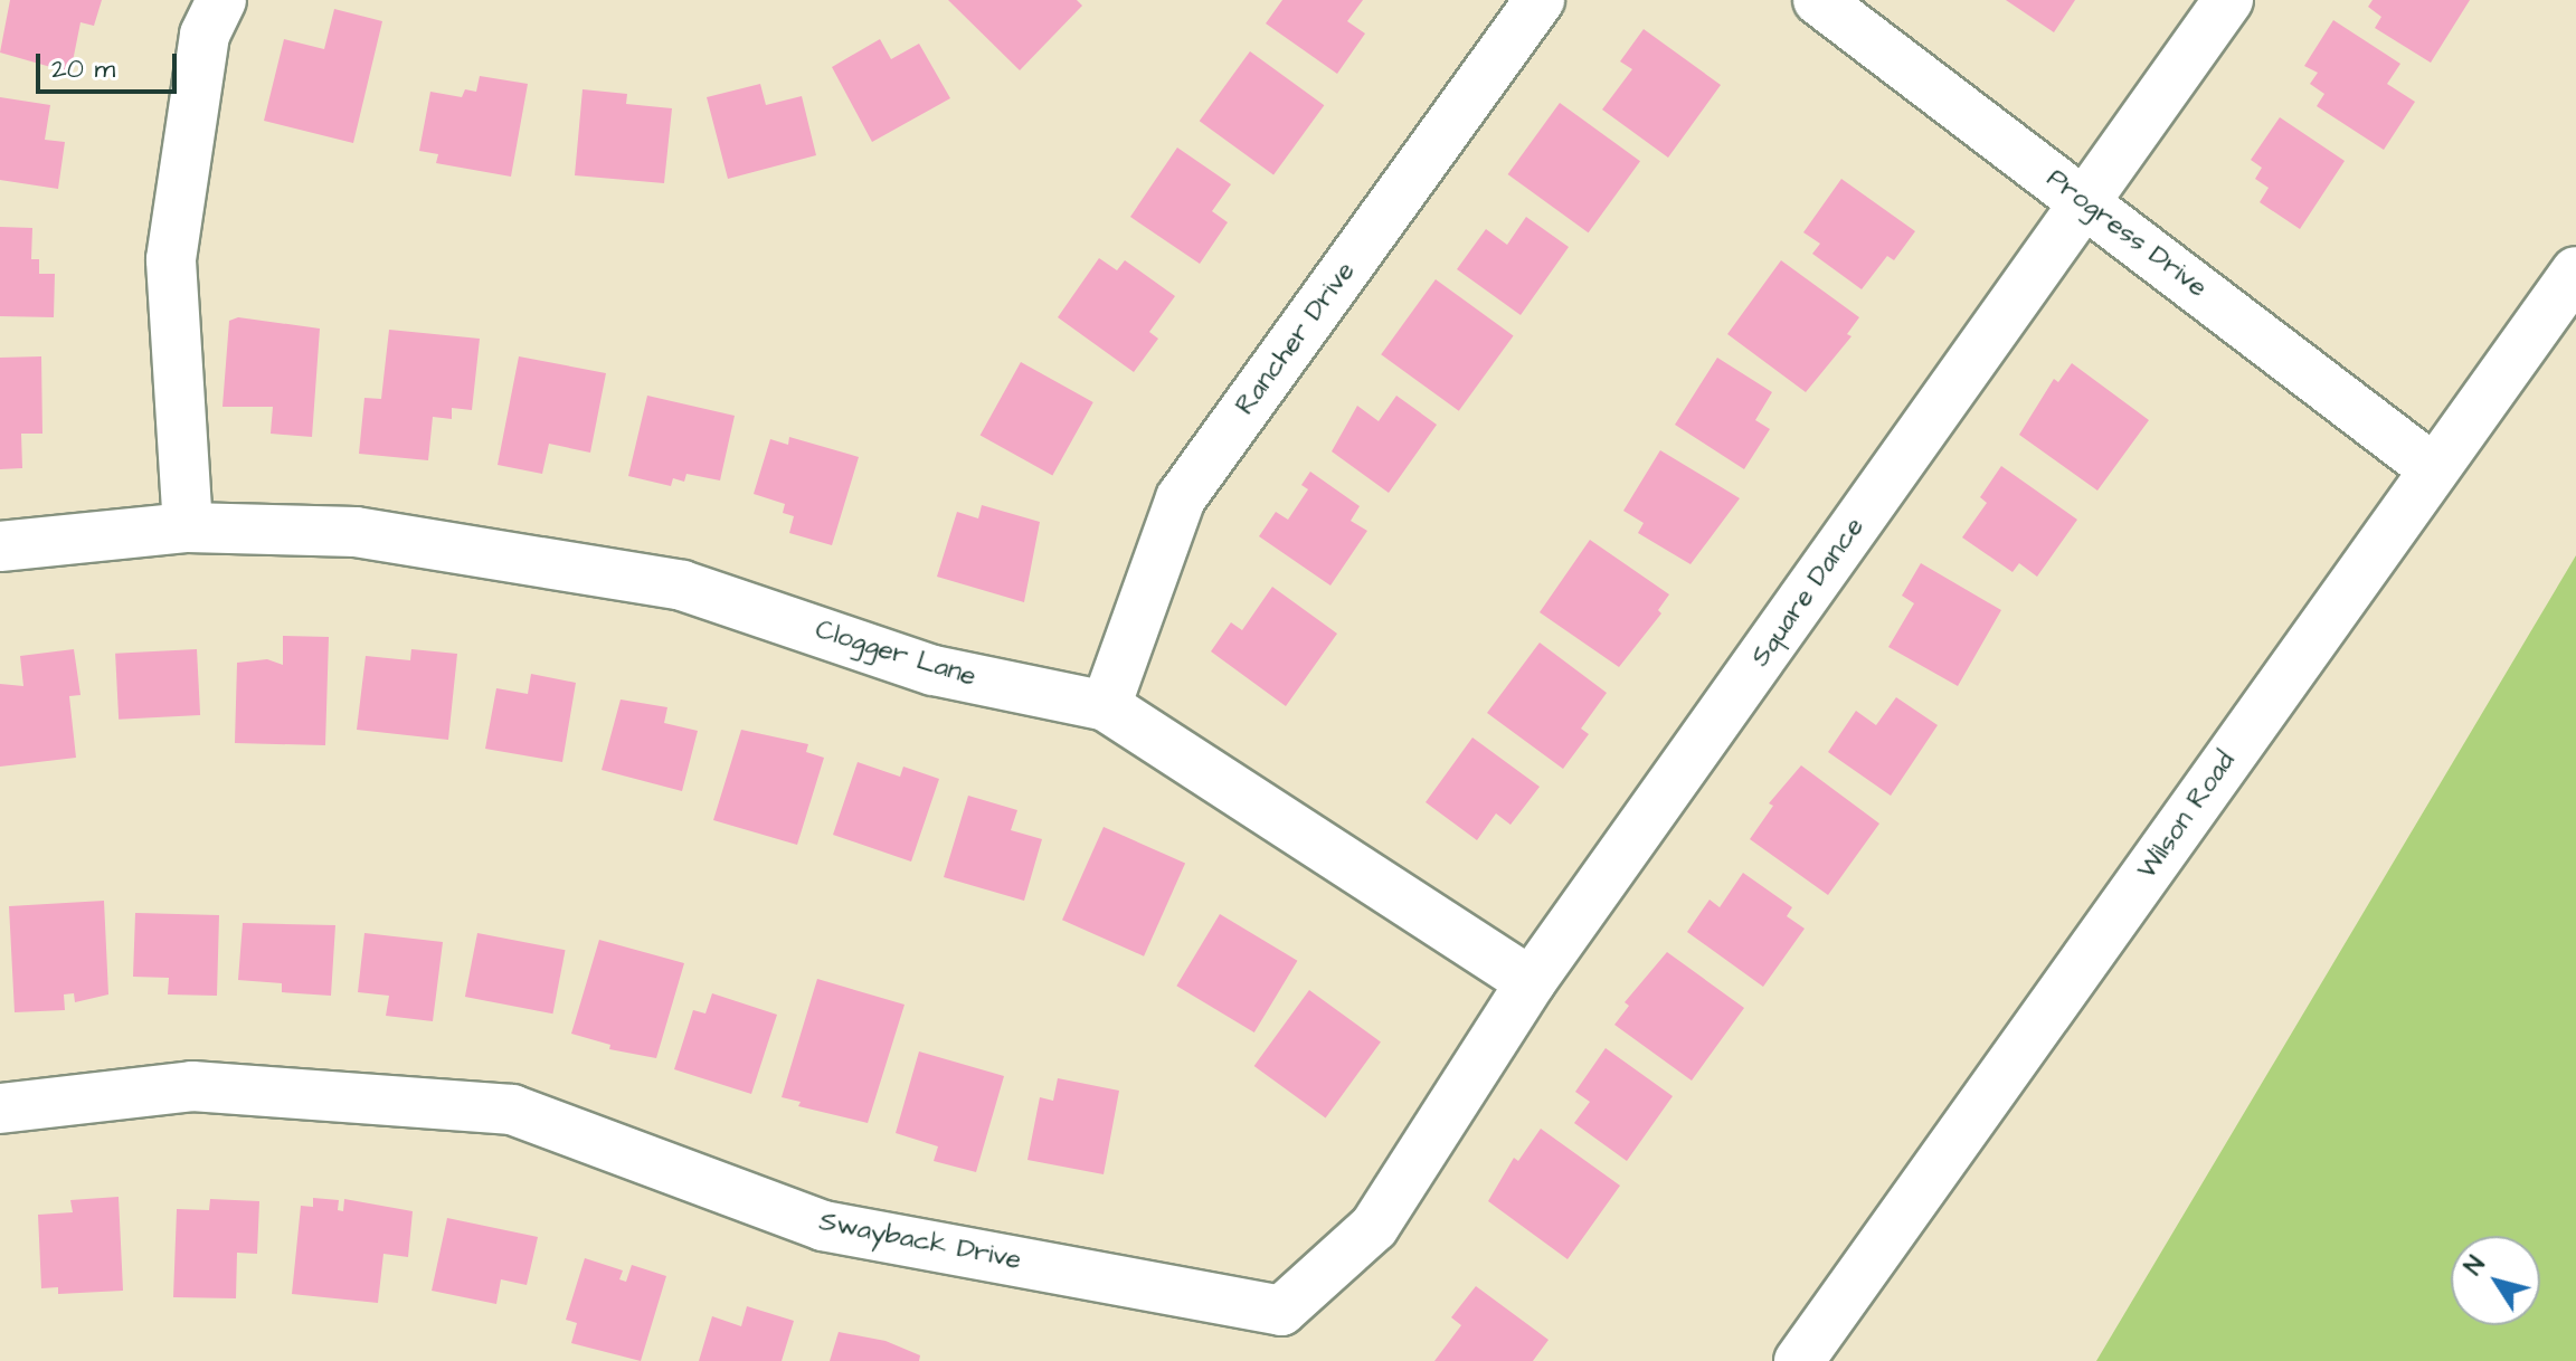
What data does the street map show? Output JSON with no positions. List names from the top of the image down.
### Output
{
  "streets": {
    "street": [
      "Progress Drive",
      "Rancher Drive",
      "Square Dance",
      "Clogger Lane",
      "Wilson Road",
      "Swayback Drive"
    ]
  },
  "crossings": [
    ["Progress Drive", "Square Dance"],
    ["Progress Drive", "Wilson Road"],
    ["Rancher Drive", "Clogger Lane"],
    ["Square Dance", "Clogger Lane"],
    ["Square Dance", "Swayback Drive"],
    ["Clogger Lane", "Swayback Drive"]
  ],
  "scale_bar": "20 m",
  "north": "top left"
}
